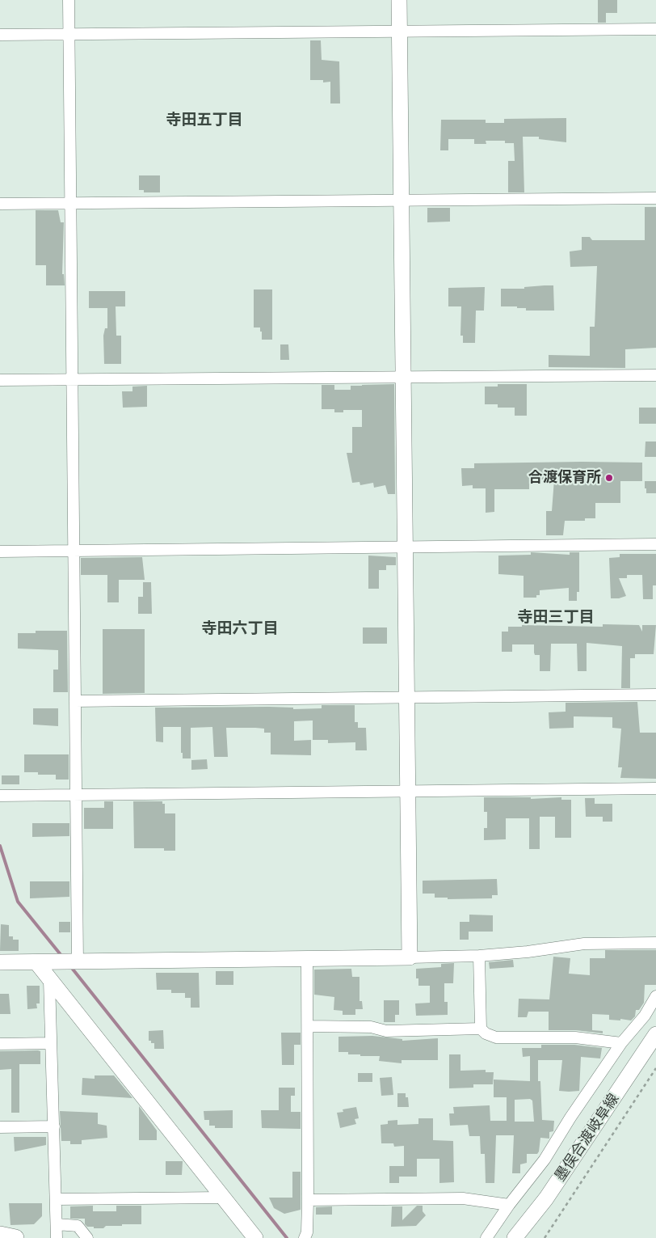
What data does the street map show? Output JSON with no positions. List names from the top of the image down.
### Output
{
  "streets": {
    "street": ["墨俣合渡岐阜線"]
  },
  "districts": ["寺田五丁目", "寺田三丁目", "寺田六丁目"],
  "places": ["合渡保育所"]
}
